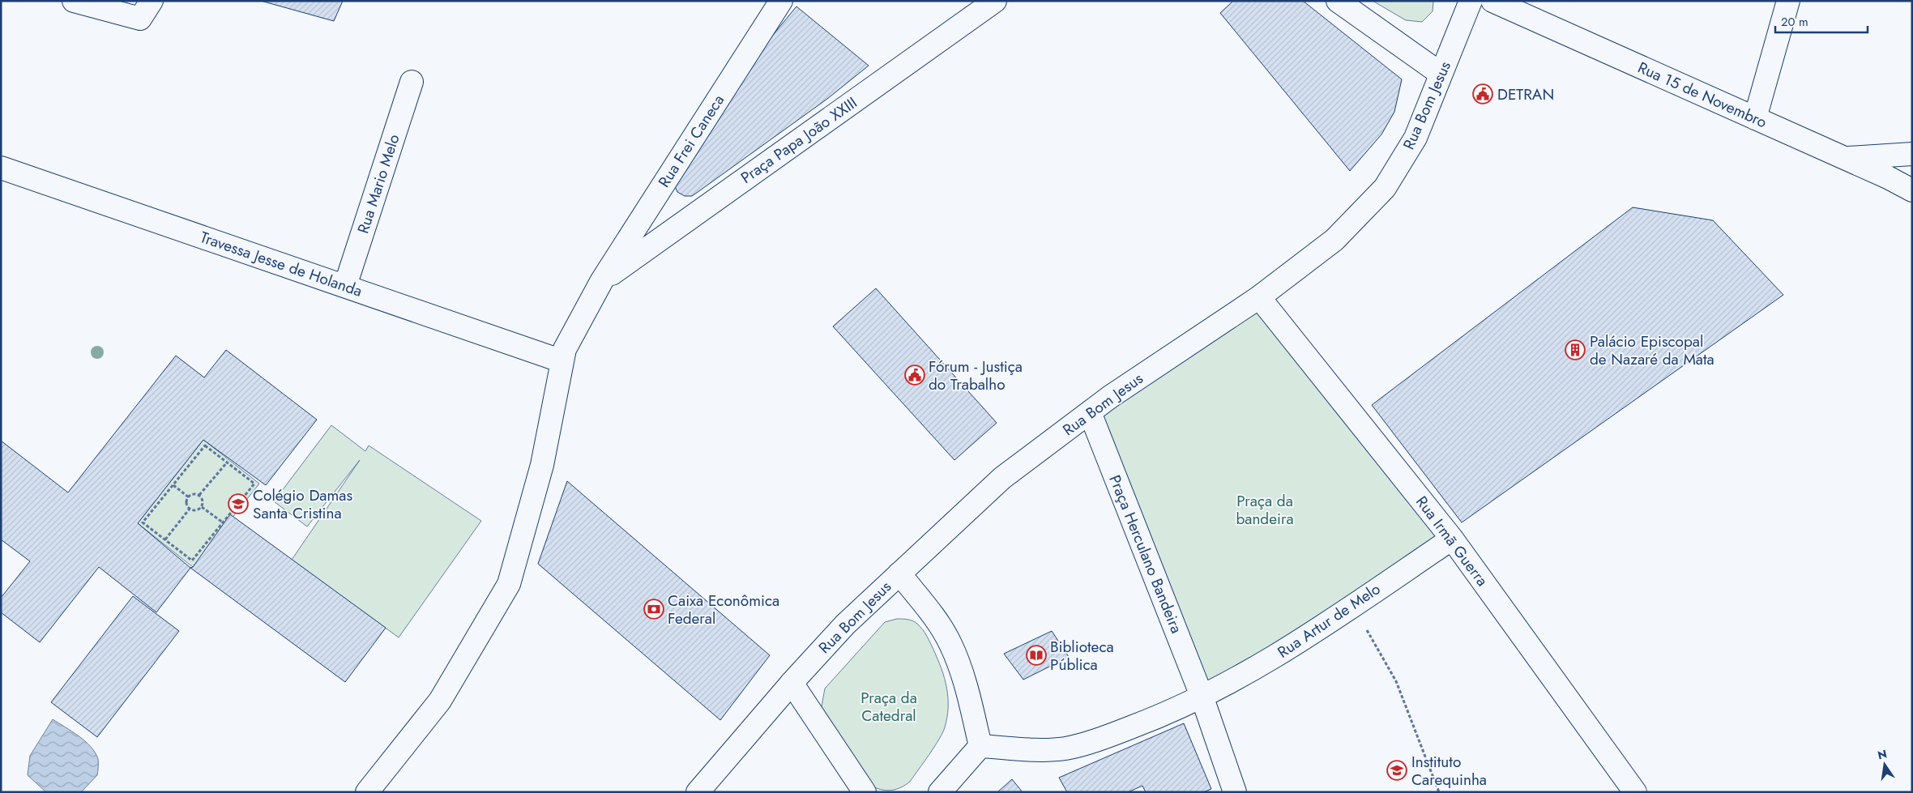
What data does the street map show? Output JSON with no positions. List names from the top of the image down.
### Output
{
  "streets": {
    "street": [
      "Rua 15 de Novembro",
      "Rua Bom Jesus",
      "Praça Papa João XXIII",
      "Rua Frei Caneca",
      "Rua Mario Melo",
      "Travessa Jesse de Holanda",
      "Rua Irmã Guerra",
      "Praça Herculano Bandeira",
      "Rua Artur de Melo"
    ]
  },
  "crossings": [
    ["Rua Bom Jesus", "Rua Irmã Guerra"],
    ["Rua Bom Jesus", "Praça Herculano Bandeira"],
    ["Praça Papa João XXIII", "Rua Frei Caneca"],
    ["Rua Frei Caneca", "Travessa Jesse de Holanda"],
    ["Rua Mario Melo", "Travessa Jesse de Holanda"],
    ["Rua Irmã Guerra", "Rua Artur de Melo"],
    ["Praça Herculano Bandeira", "Rua Artur de Melo"]
  ],
  "parks": ["Praça da bandeira", "Praça da Catedral"],
  "places": {
    "public building": ["DETRAN", "Fórum - Justiça do Trabalho"],
    "building": ["Palácio Episcopal de Nazaré da Mata"],
    "school or university": ["Colégio Damas Santa Cristina", "Instituto Carequinha"],
    "bank": ["Caixa Econômica Federal"],
    "library": ["Biblioteca Pública"]
  },
  "scale_bar": "20 m",
  "north": "top"
}
